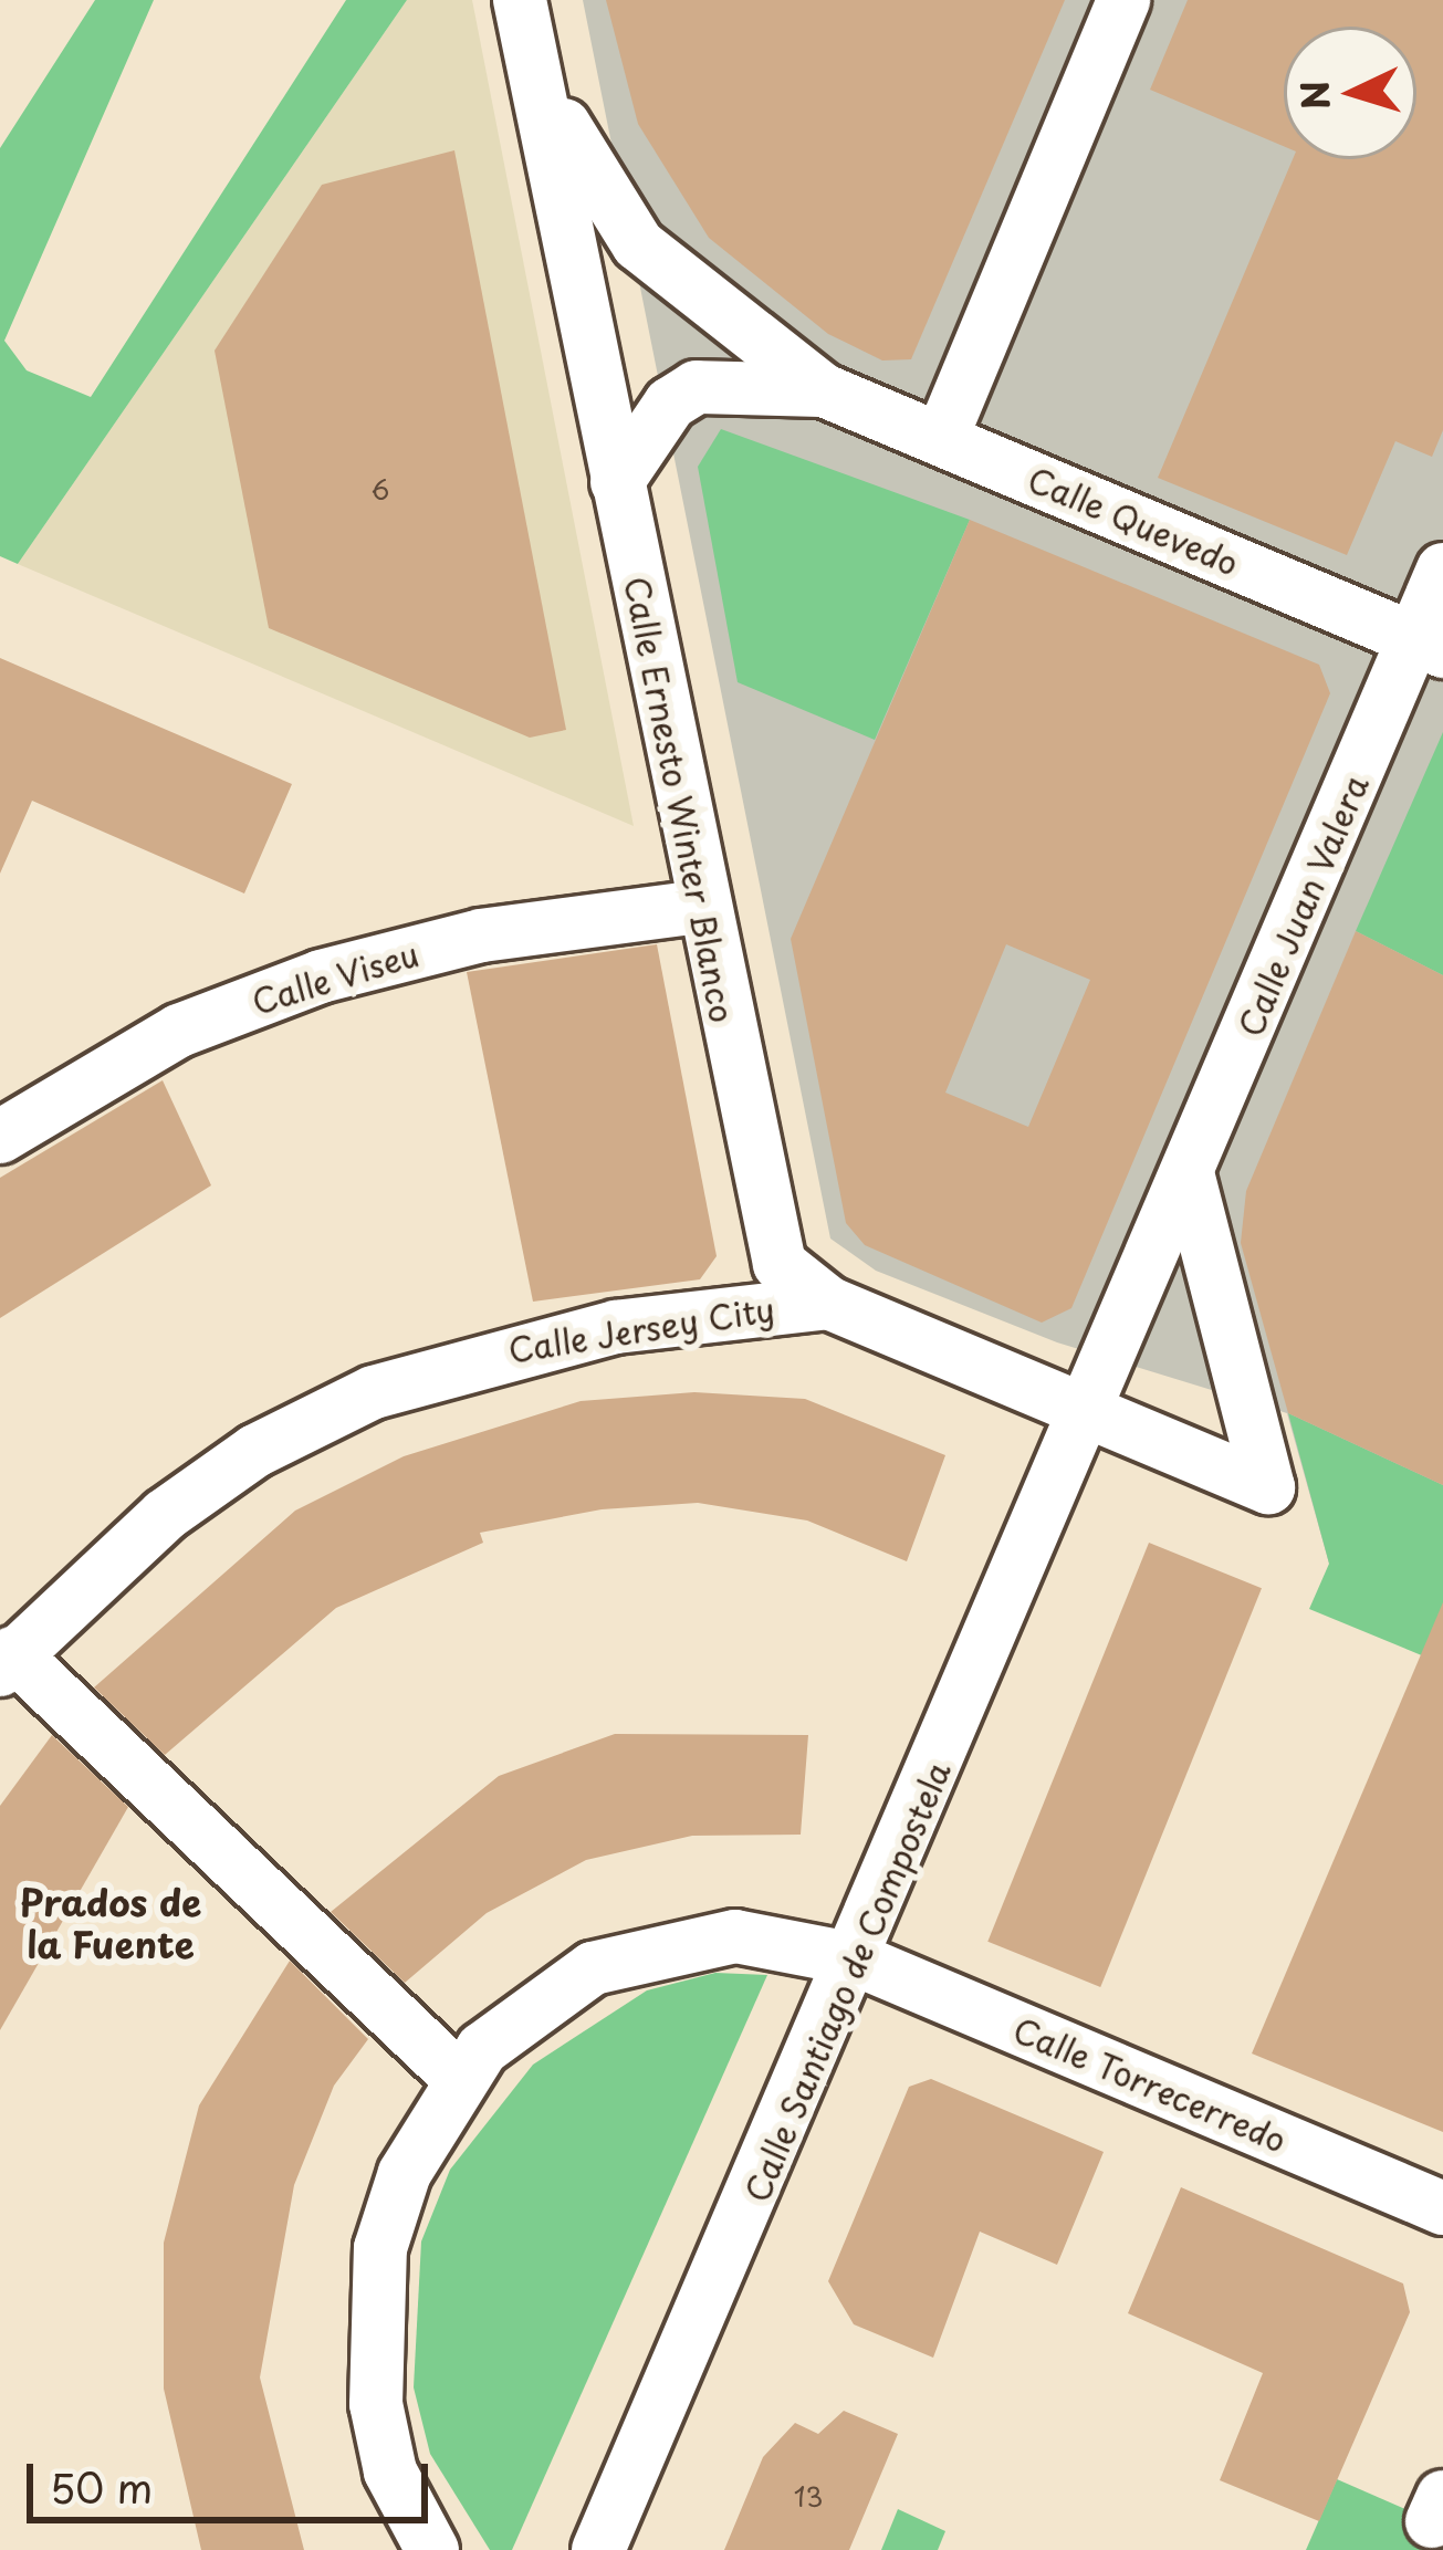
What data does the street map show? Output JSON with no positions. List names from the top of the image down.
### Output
{
  "streets": {
    "street": [
      "Calle Quevedo",
      "Calle Ernesto Winter Blanco",
      "Calle Juan Valera",
      "Calle Viseu",
      "Calle Jersey City",
      "Calle Santiago de Compostela",
      "Calle Torrecerredo"
    ]
  },
  "crossings": [
    ["Calle Quevedo", "Calle Ernesto Winter Blanco"],
    ["Calle Quevedo", "Calle Juan Valera"],
    ["Calle Ernesto Winter Blanco", "Calle Juan Valera"],
    ["Calle Ernesto Winter Blanco", "Calle Viseu"],
    ["Calle Ernesto Winter Blanco", "Calle Jersey City"],
    ["Calle Ernesto Winter Blanco", "Calle Santiago de Compostela"],
    ["Calle Juan Valera", "Calle Santiago de Compostela"],
    ["Calle Santiago de Compostela", "Calle Torrecerredo"]
  ],
  "districts": ["Prados de la Fuente"],
  "house_numbers": ["6", "13"],
  "scale_bar": "50 m",
  "north": "left"
}
